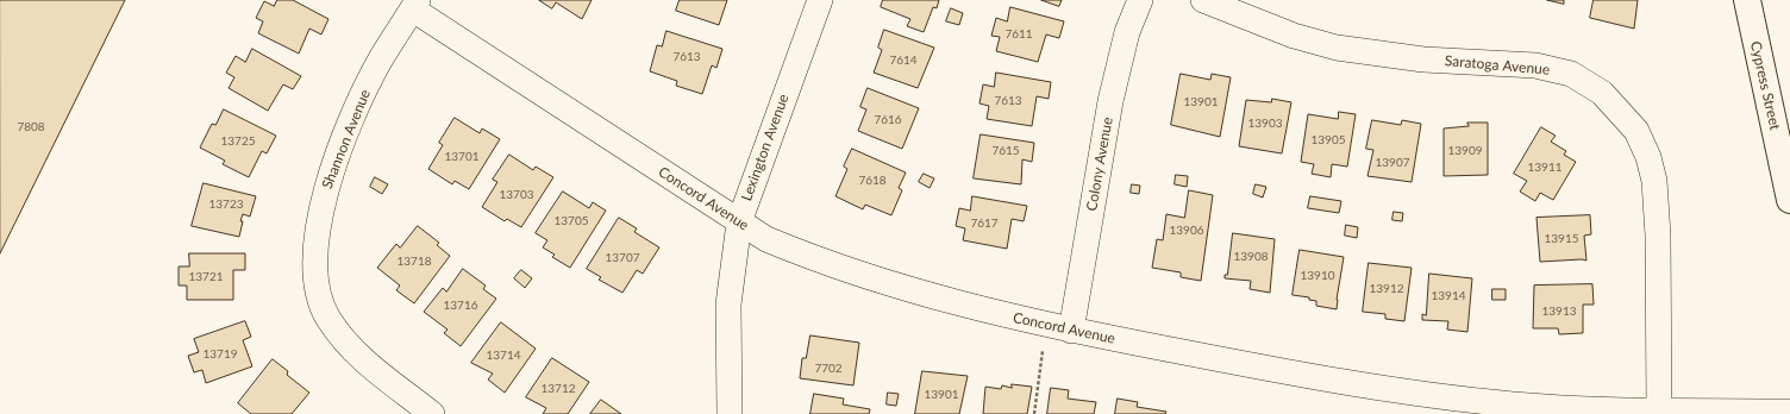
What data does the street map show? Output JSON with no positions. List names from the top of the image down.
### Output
{
  "streets": {
    "street": [
      "Saratoga Avenue",
      "Cypress Street",
      "Shannon Avenue",
      "Lexington Avenue",
      "Colony Avenue",
      "Concord Avenue"
    ]
  },
  "crossings": [
    ["Saratoga Avenue", "Concord Avenue"],
    ["Shannon Avenue", "Concord Avenue"],
    ["Lexington Avenue", "Concord Avenue"],
    ["Colony Avenue", "Concord Avenue"]
  ],
  "house_numbers": [
    "7611",
    "7613",
    "7614",
    "7613",
    "13901",
    "7616",
    "13903",
    "7808",
    "13905",
    "13725",
    "7615",
    "13909",
    "13701",
    "13907",
    "13911",
    "7618",
    "13703",
    "13723",
    "13705",
    "7617",
    "13906",
    "13915",
    "13908",
    "13707",
    "13718",
    "13910",
    "13721",
    "13912",
    "13914",
    "13716",
    "13913",
    "13719",
    "13714",
    "7702",
    "13712",
    "13901"
  ]
}
